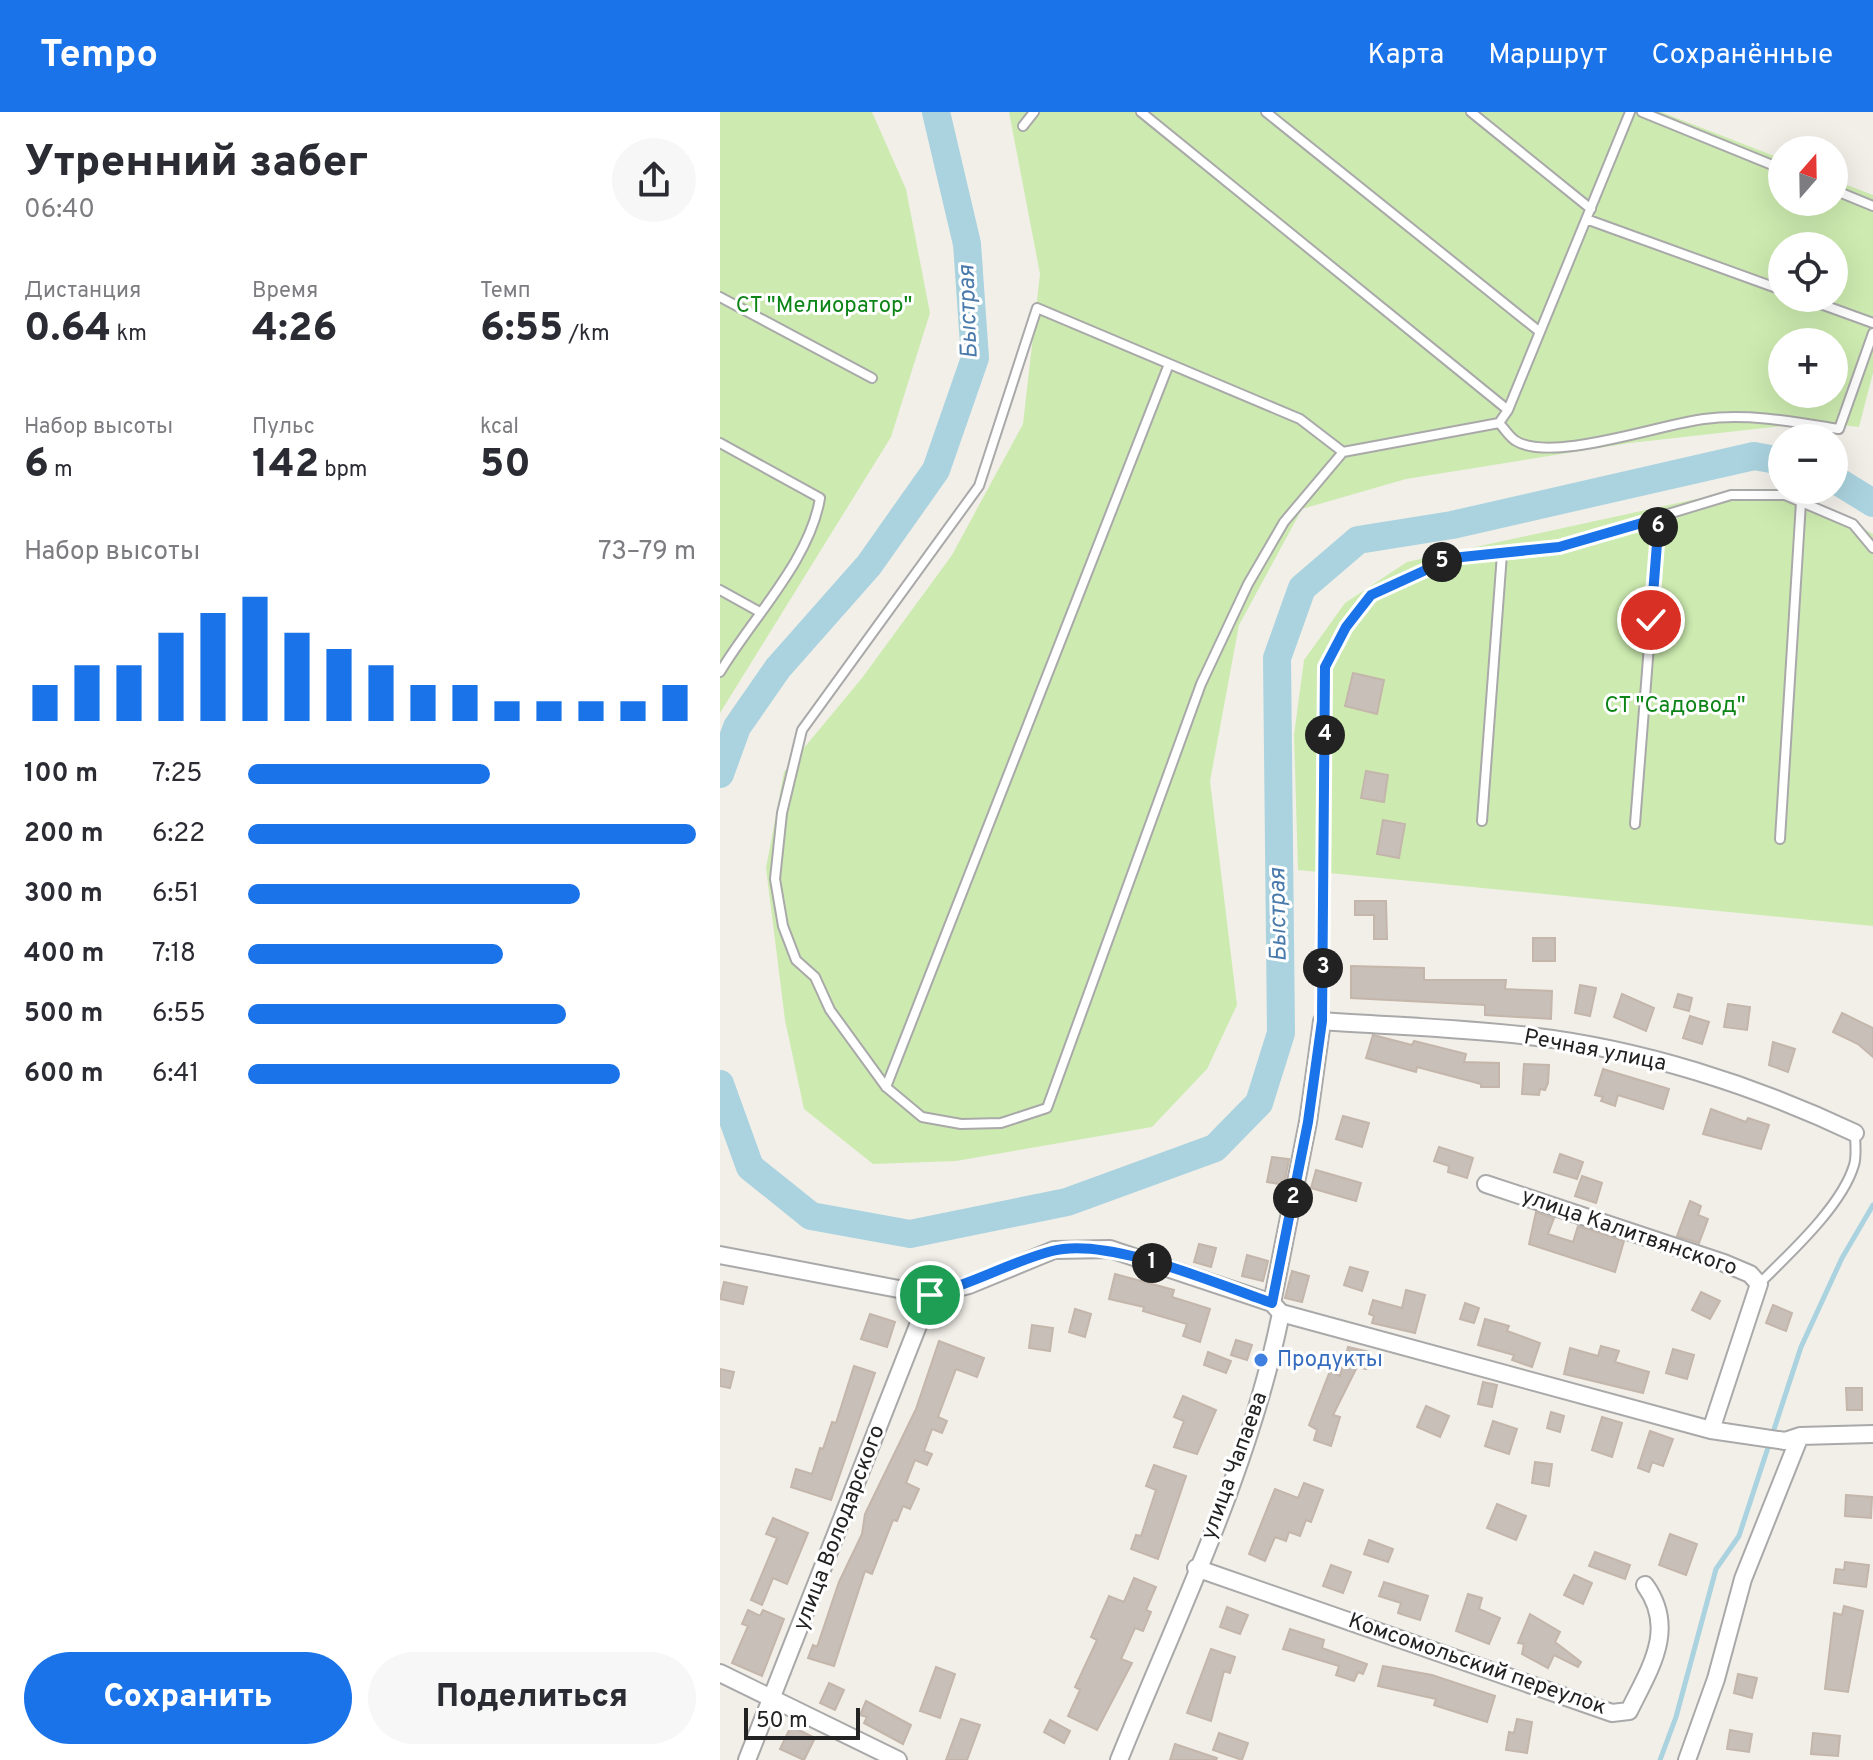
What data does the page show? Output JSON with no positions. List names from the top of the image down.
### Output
{
  "streets": {
    "street": [
      "Речная улица",
      "улица Калитвянского",
      "улица Чапаева",
      "улица Володарского",
      "Комсомольский переулок"
    ]
  },
  "crossings": [
    ["Речная улица", "улица Чапаева"],
    ["улица Чапаева", "Комсомольский переулок"]
  ],
  "water": ["Быстрая"],
  "parks": ["СТ \"Мелиоратор\"", "СТ \"Садовод\""],
  "places": ["Продукты"],
  "scale_bar": "50 m",
  "north": "top",
  "page": {
    "header": "Tempo",
    "nav": ["Карта", "Маршрут", "Сохранённые"],
    "heading": ["Утренний забег", "06:40"],
    "map_buttons": ["+", "−"],
    "stats": [
      ["Дистанция", "0.64 km"],
      ["Время", "4:26"],
      ["Темп", "6:55 /km"],
      ["Набор высоты", "6 m"],
      ["Пульс", "142 bpm"],
      ["kcal", "50"]
    ],
    "pins": [
      "6",
      "5",
      "4",
      "3",
      "2",
      "1"
    ],
    "chart": ["Набор высоты", "73–79 m"],
    "list": [
      {
        "name": "100 m",
        "note": "7:25"
      },
      {
        "name": "200 m",
        "note": "6:22"
      },
      {
        "name": "300 m",
        "note": "6:51"
      },
      {
        "name": "400 m",
        "note": "7:18"
      },
      {
        "name": "500 m",
        "note": "6:55"
      },
      {
        "name": "600 m",
        "note": "6:41"
      }
    ],
    "buttons": ["Сохранить", "Поделиться"],
    "scale": "50 m"
  }
}
